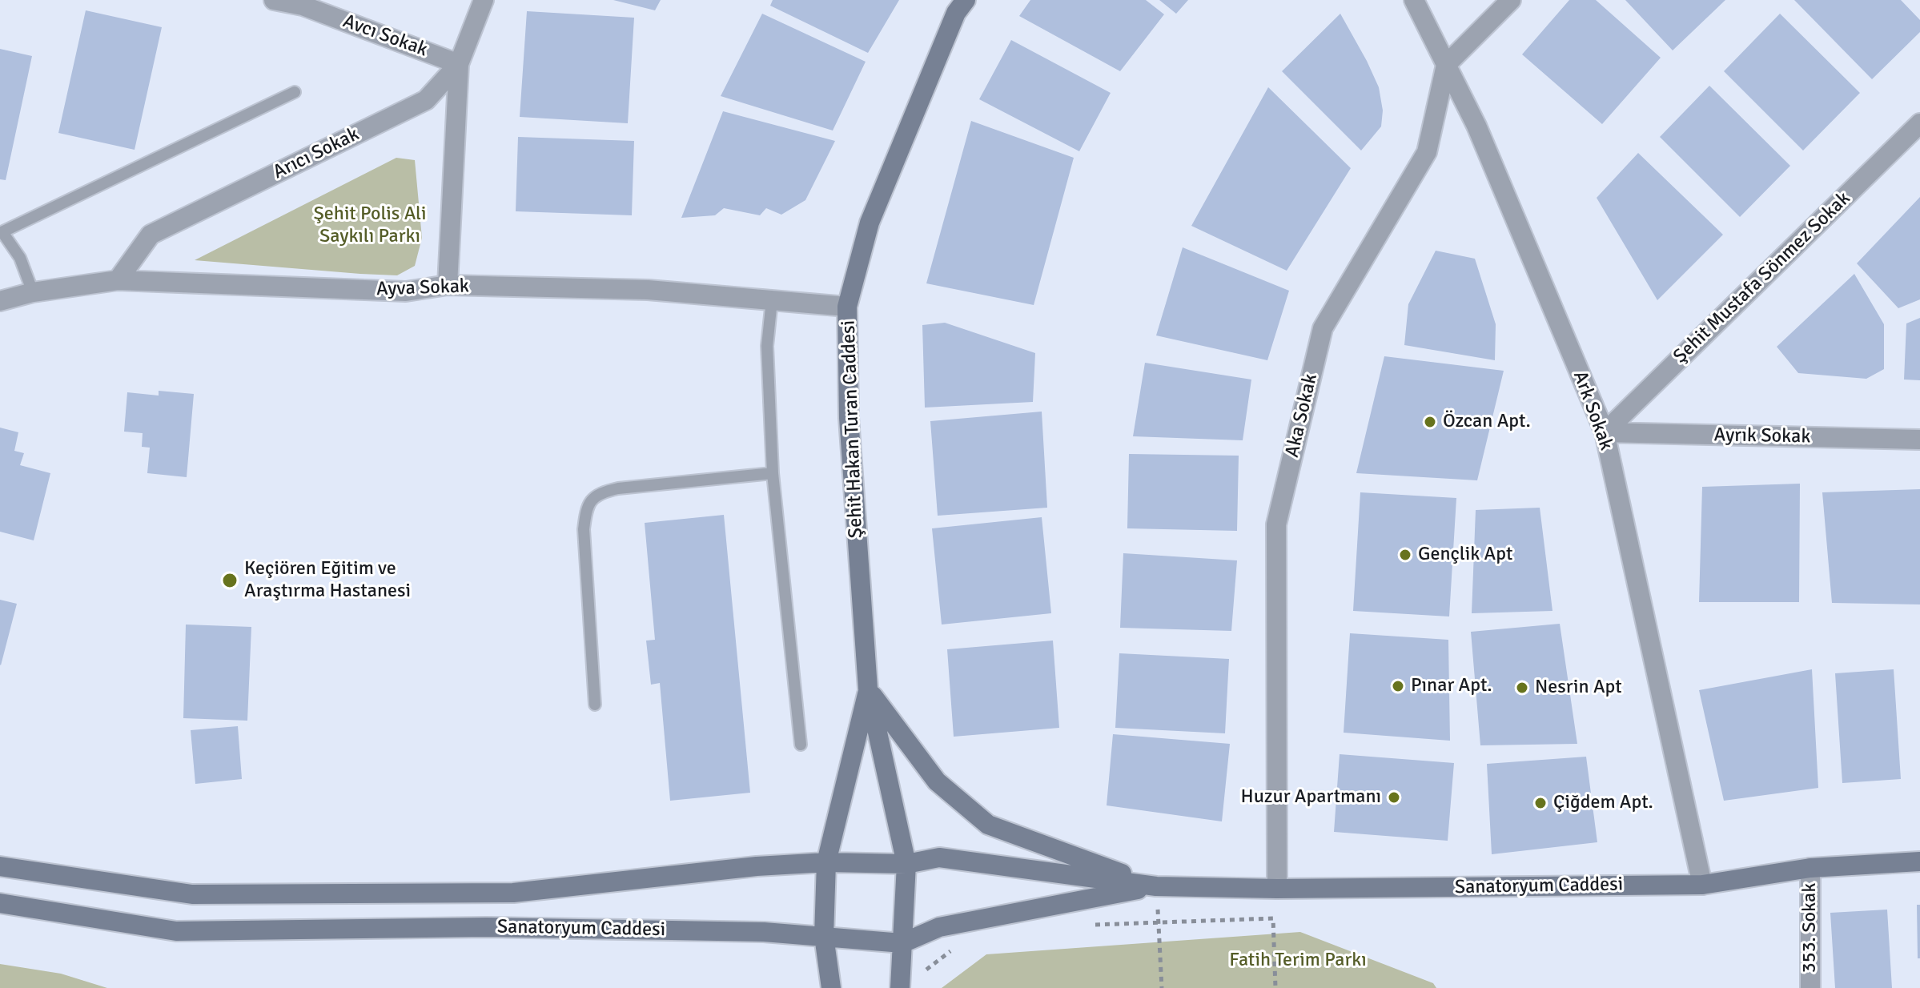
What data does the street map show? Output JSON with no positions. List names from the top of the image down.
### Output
{
  "streets": {
    "main road": ["Şehit Hakan Turan Caddesi", "Sanatoryum Caddesi"],
    "street": [
      "Avcı Sokak",
      "Arıcı Sokak",
      "Şehit Mustafa Sönmez Sokak",
      "Ayva Sokak",
      "Ark Sokak",
      "Aka Sokak",
      "Ayrık Sokak",
      "353. Sokak"
    ]
  },
  "crossings": [
    ["Avcı Sokak", "Arıcı Sokak"],
    ["Arıcı Sokak", "Ayva Sokak"],
    ["Şehit Mustafa Sönmez Sokak", "Ark Sokak"],
    ["Şehit Mustafa Sönmez Sokak", "Ayrık Sokak"],
    ["Ayva Sokak", "Şehit Hakan Turan Caddesi"],
    ["Ark Sokak", "Aka Sokak"],
    ["Ark Sokak", "Ayrık Sokak"],
    ["Ark Sokak", "Sanatoryum Caddesi"],
    ["Aka Sokak", "Sanatoryum Caddesi"],
    ["Sanatoryum Caddesi", "353. Sokak"]
  ],
  "parks": ["Şehit Polis Ali Saykılı Parkı", "Fatih Terim Parkı"],
  "places": [
    "Özcan Apt.",
    "Gençlik Apt",
    "Keçiören Eğitim ve Araştırma Hastanesi",
    "Pınar Apt.",
    "Nesrin Apt",
    "Huzur Apartmanı",
    "Çiğdem Apt."
  ]
}
